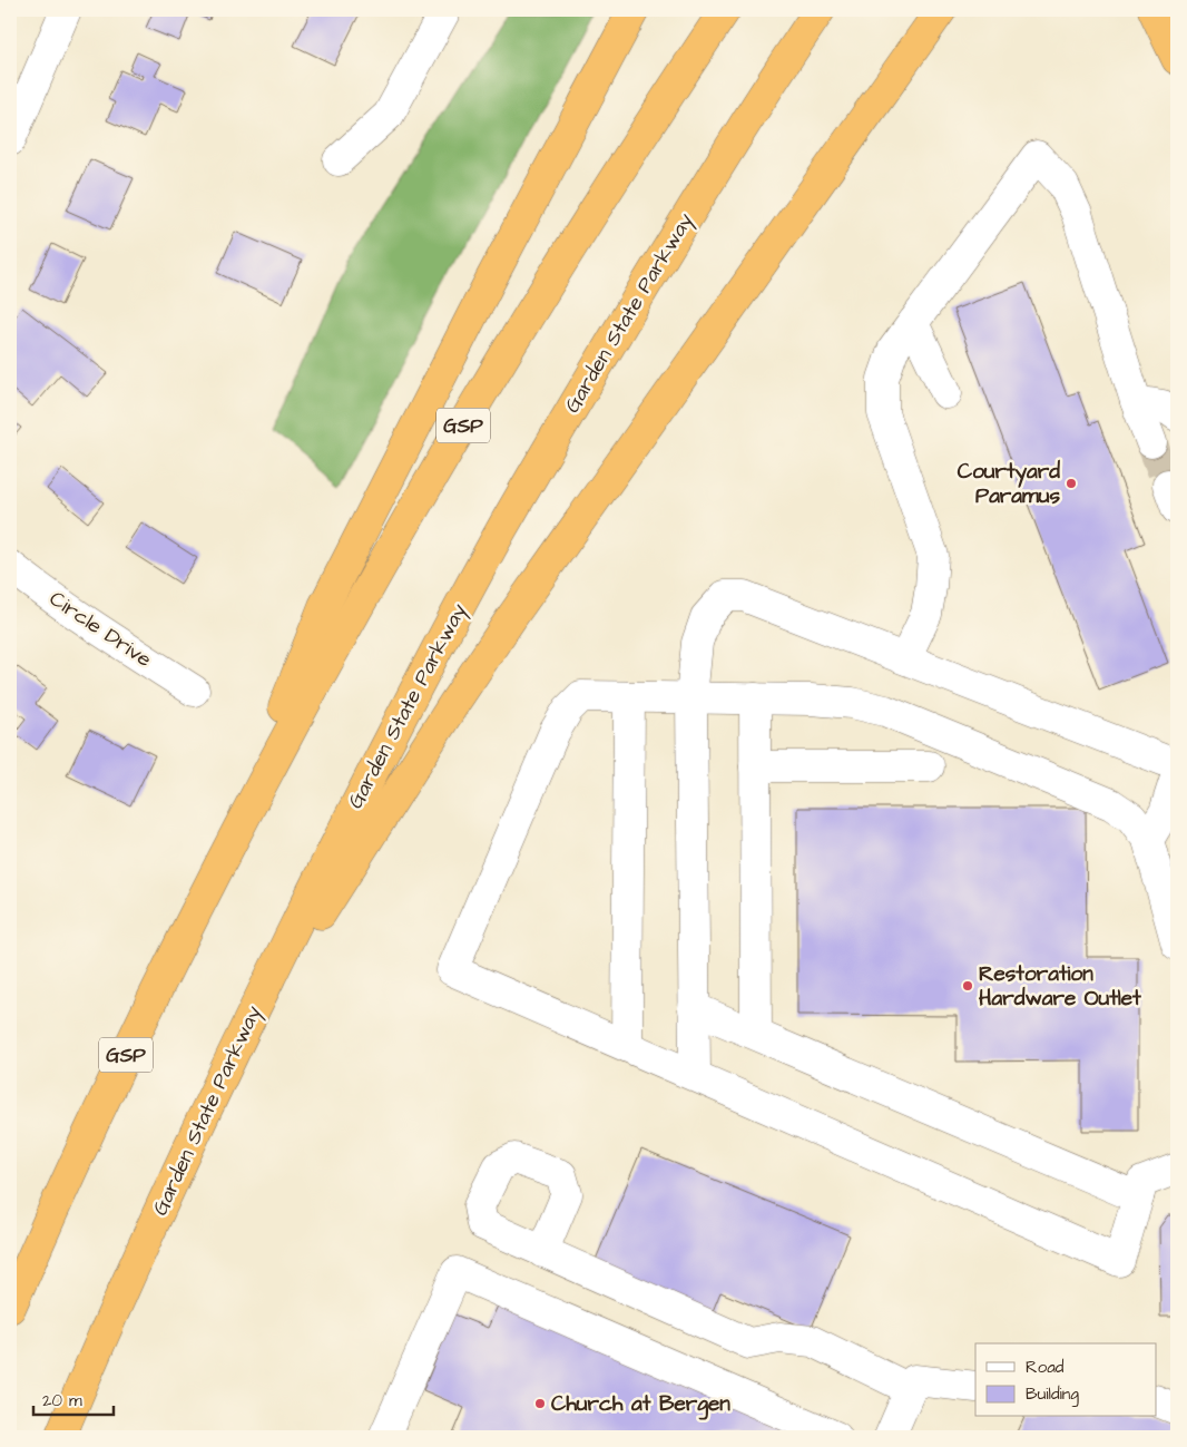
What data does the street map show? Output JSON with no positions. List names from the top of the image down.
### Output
{
  "streets": {
    "highway": ["Garden State Parkway", "GSP"],
    "street": ["Circle Drive"]
  },
  "places": ["Courtyard Paramus", "Restoration Hardware Outlet", "Church at Bergen"],
  "legend": ["Road", "Building"],
  "scale_bar": "20 m"
}
